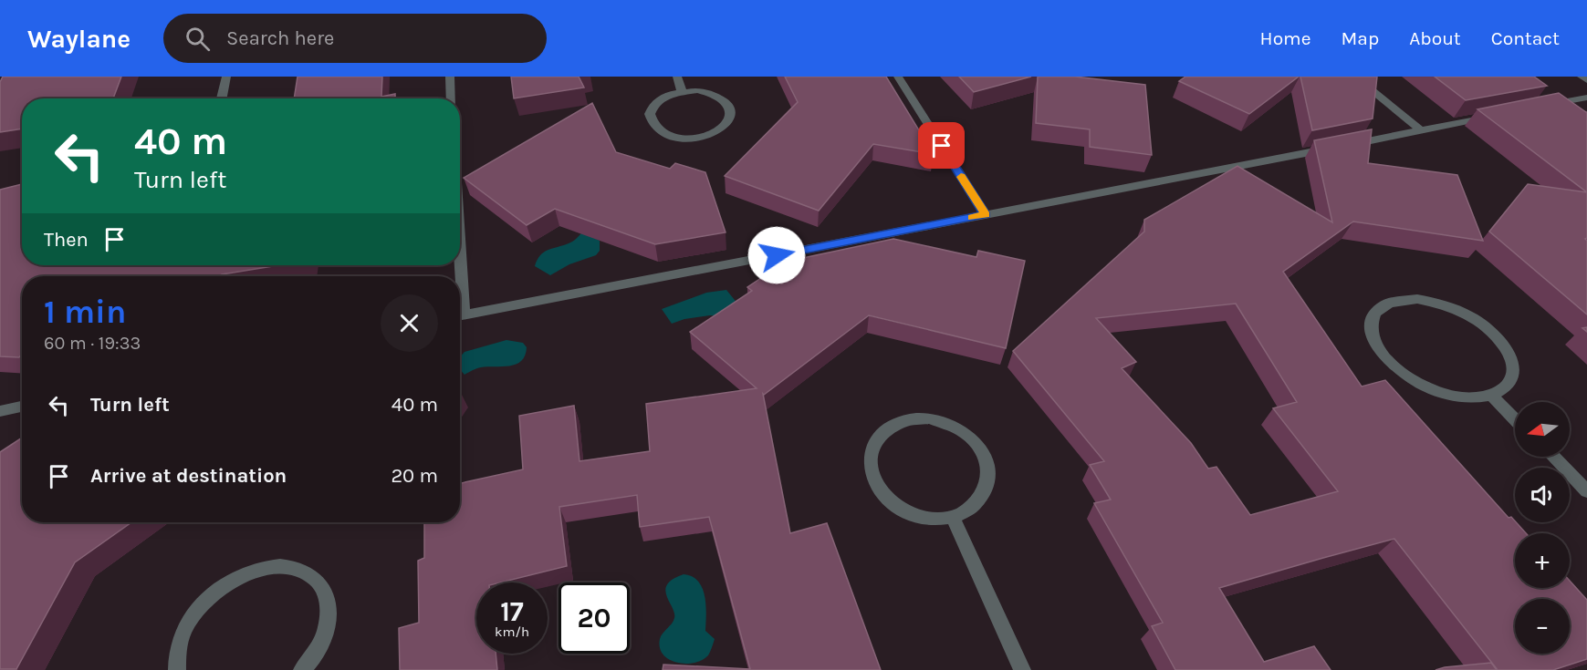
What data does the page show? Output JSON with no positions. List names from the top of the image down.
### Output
{
  "north": "left",
  "page": {
    "header": "Waylane",
    "search": "Search here",
    "nav": [
      "Home",
      "Map",
      "About",
      "Contact"
    ],
    "turn": ["40 m", "Turn left"],
    "then": "Then",
    "heading": ["1 min", "60 m · 19:33"],
    "list": [
      {
        "name": "Turn left",
        "value": "40 m"
      },
      {
        "name": "Arrive at destination",
        "value": "20 m"
      }
    ],
    "map_buttons": ["+", "−"],
    "speed": "17 km/h",
    "limit": "20"
  }
}
